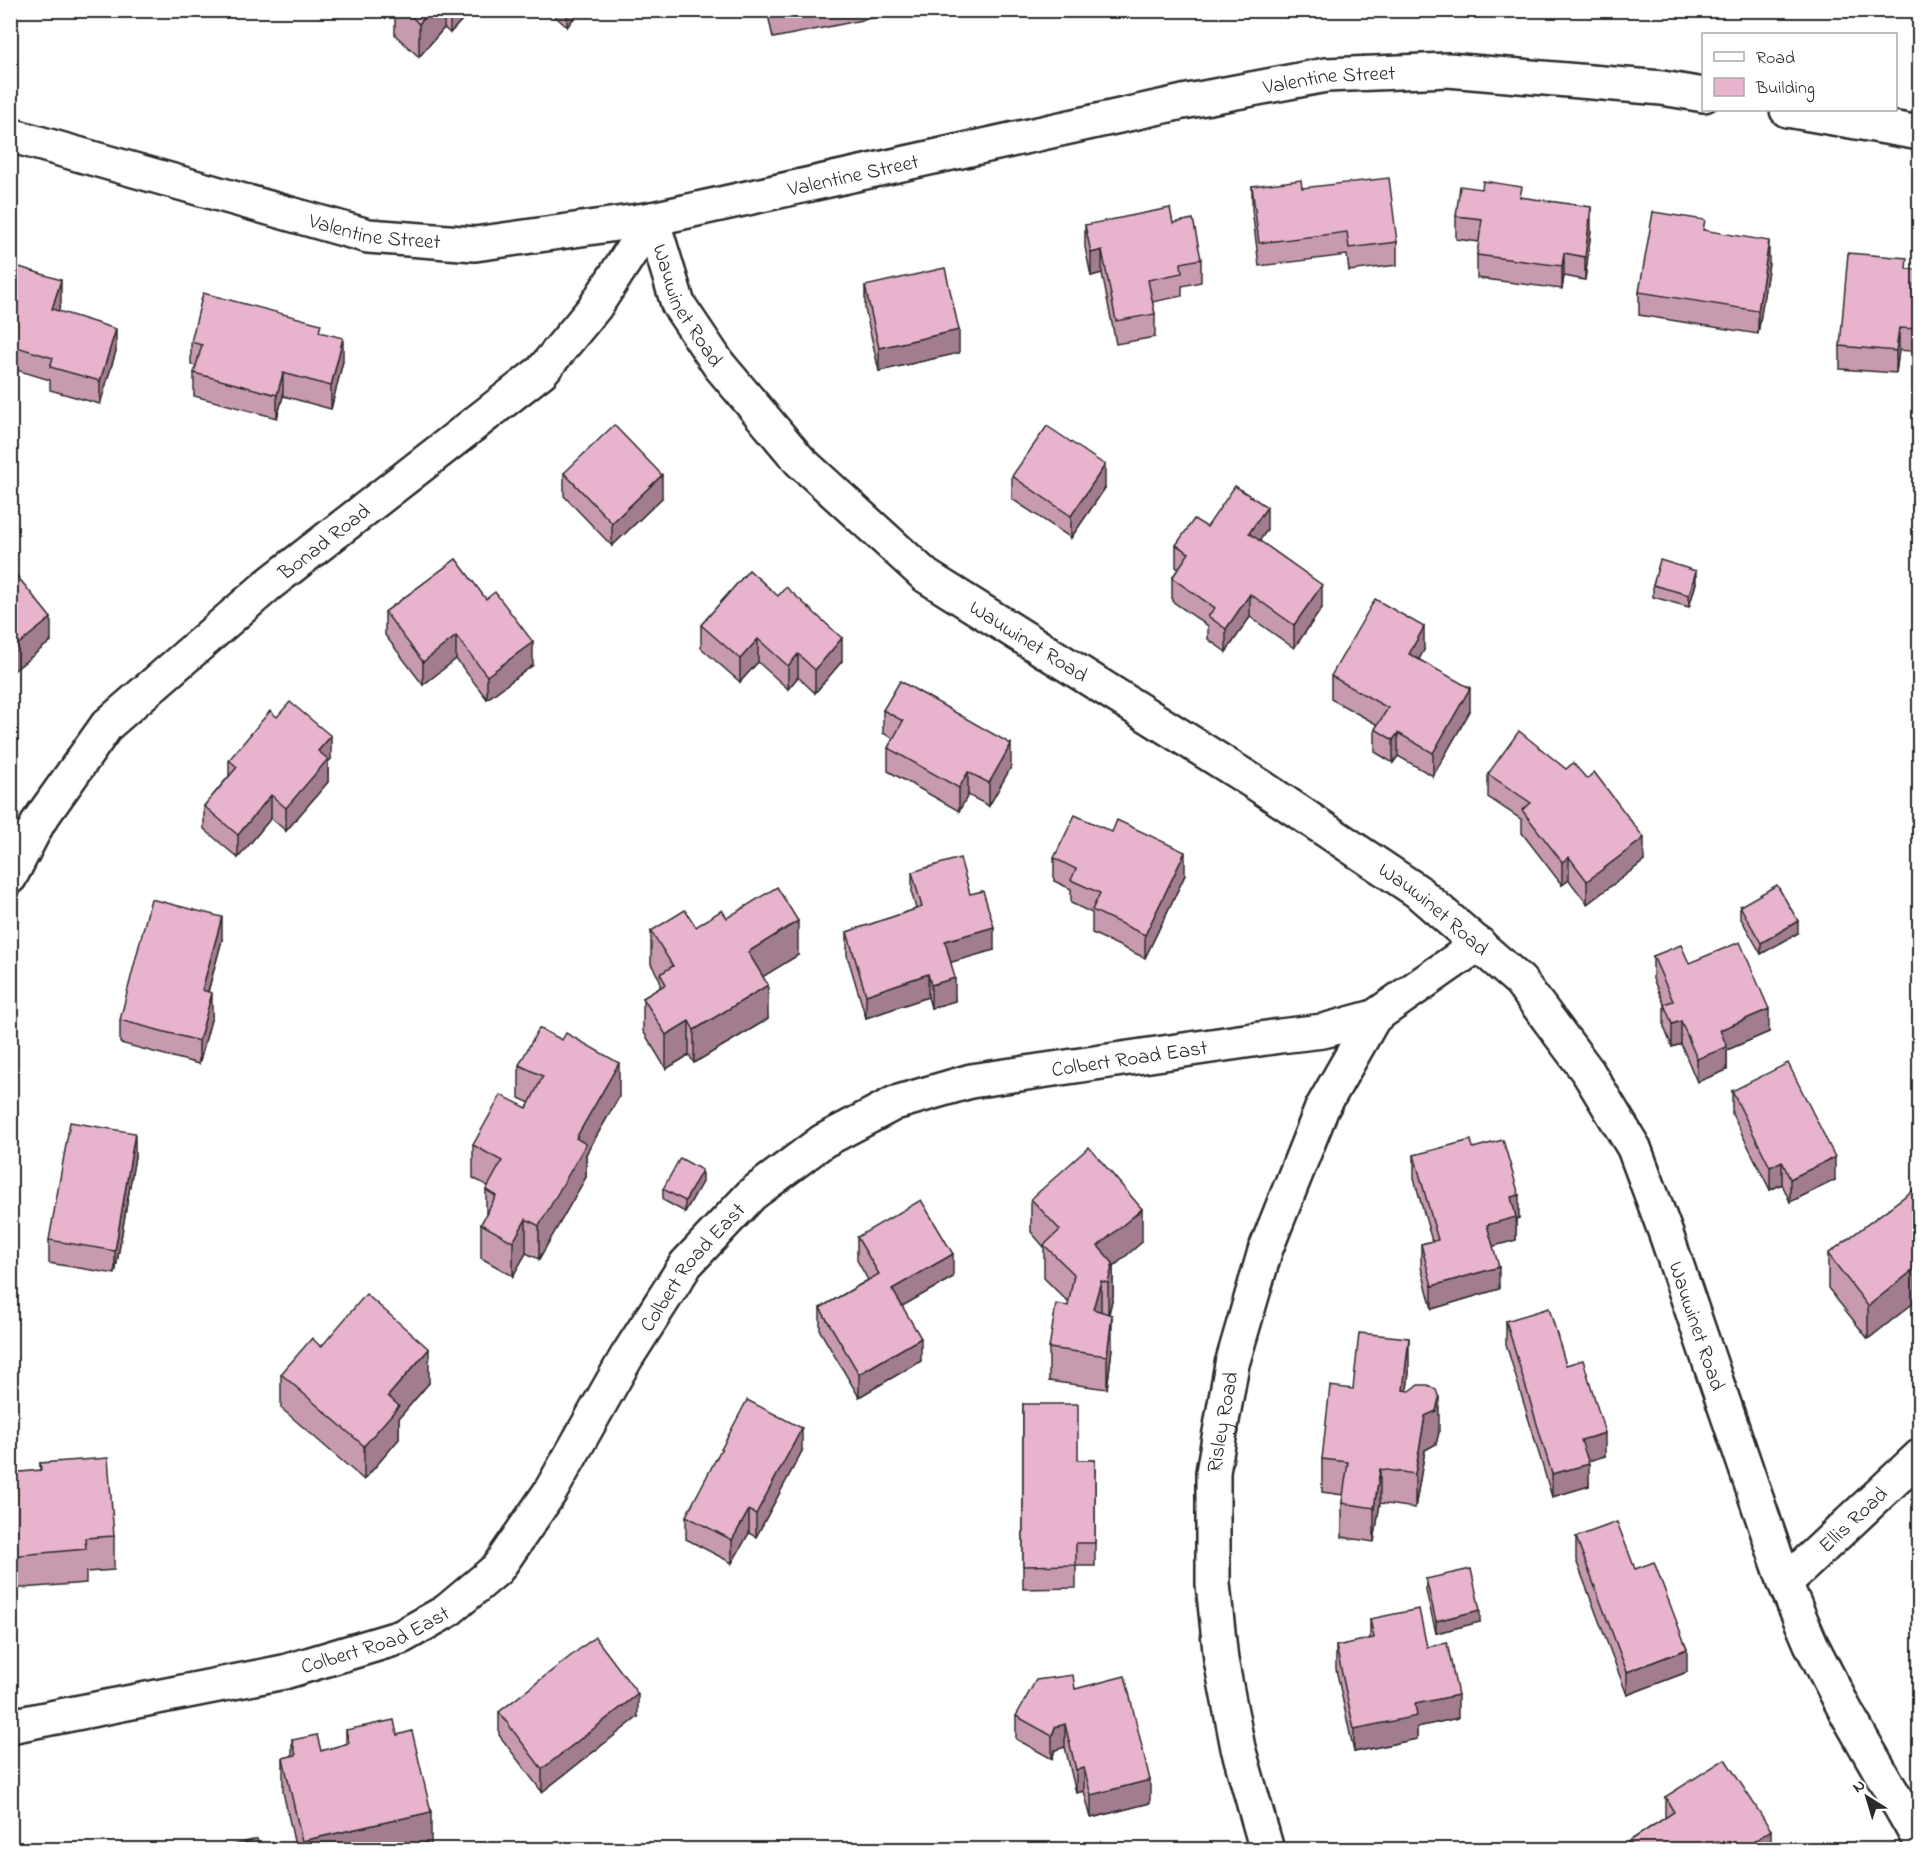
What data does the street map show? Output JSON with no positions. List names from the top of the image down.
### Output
{
  "streets": {
    "street": [
      "Valentine Street",
      "Wauwinet Road",
      "Bonad Road",
      "Colbert Road East",
      "Risley Road",
      "Ellis Road"
    ]
  },
  "crossings": [
    ["Valentine Street", "Wauwinet Road"],
    ["Valentine Street", "Bonad Road"],
    ["Wauwinet Road", "Bonad Road"],
    ["Wauwinet Road", "Colbert Road East"],
    ["Wauwinet Road", "Ellis Road"],
    ["Colbert Road East", "Risley Road"]
  ],
  "legend": ["Road", "Building"],
  "north": "top left"
}
